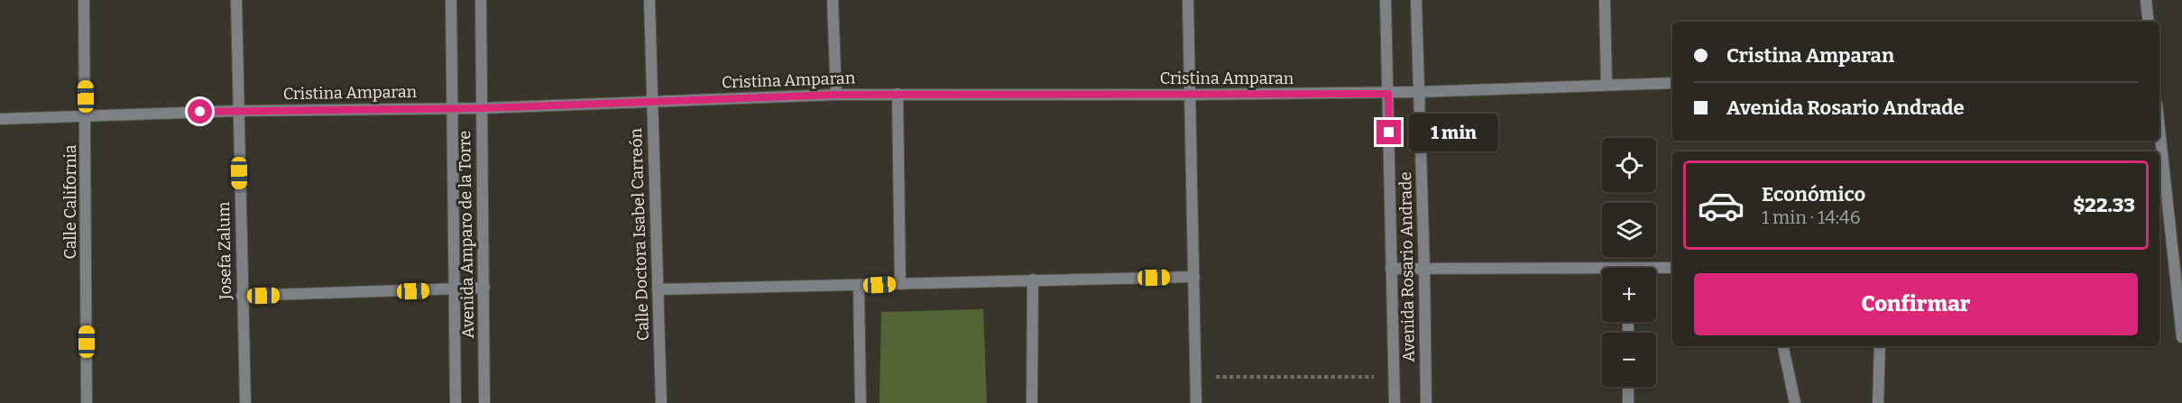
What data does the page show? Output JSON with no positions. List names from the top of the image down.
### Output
{
  "streets": {
    "street": [
      "Cristina Amparan",
      "Calle California",
      "Avenida Amparo de la Torre",
      "Calle Doctora Isabel Carreón",
      "Josefa Zalum",
      "Avenida Rosario Andrade"
    ]
  },
  "crossings": [
    ["Cristina Amparan", "Calle California"],
    ["Cristina Amparan", "Avenida Amparo de la Torre"],
    ["Cristina Amparan", "Calle Doctora Isabel Carreón"],
    ["Cristina Amparan", "Josefa Zalum"],
    ["Cristina Amparan", "Avenida Rosario Andrade"]
  ],
  "page": {
    "banner": ["Cristina Amparan", "Avenida Rosario Andrade"],
    "bubble": "1 min",
    "map_buttons": ["+", "−"],
    "list": [
      {
        "name": "Económico",
        "note": "1 min · 14:46",
        "value": "$22.33"
      }
    ],
    "buttons": "Confirmar"
  }
}
